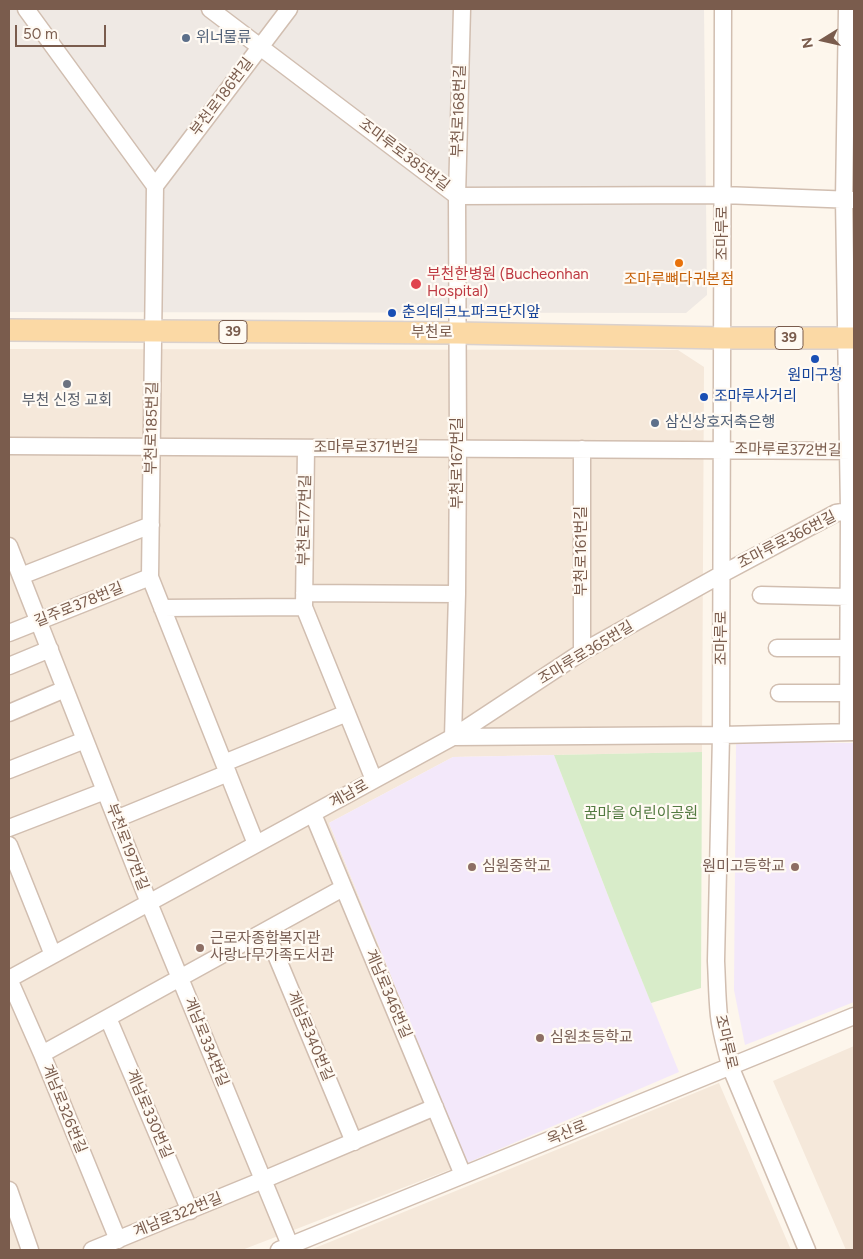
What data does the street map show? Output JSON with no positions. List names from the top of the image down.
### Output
{
  "streets": {
    "main road": ["39", "부천로"],
    "street": [
      "부천로186번길",
      "부천로168번길",
      "조마루로385번길",
      "조마루로",
      "부천로185번길",
      "조마루로371번길",
      "조마루로372번길",
      "부천로167번길",
      "부천로177번길",
      "조마루로366번길",
      "부천로161번길",
      "길주로378번길",
      "조마루로365번길",
      "계남로",
      "부천로197번길",
      "계남로346번길",
      "계남로340번길",
      "계남로334번길",
      "계남로326번길",
      "계남로330번길",
      "옥산로",
      "계남로322번길"
    ]
  },
  "crossings": [
    ["부천로186번길", "조마루로385번길"],
    ["부천로168번길", "조마루로385번길"],
    ["부천로168번길", "부천로"],
    ["부천로168번길", "부천로167번길"],
    ["조마루로385번길", "조마루로"],
    ["조마루로", "부천로"],
    ["조마루로", "조마루로371번길"],
    ["조마루로", "조마루로372번길"],
    ["조마루로", "조마루로366번길"],
    ["조마루로", "조마루로365번길"],
    ["조마루로", "계남로"],
    ["조마루로", "옥산로"],
    ["부천로", "부천로185번길"],
    ["부천로", "부천로167번길"],
    ["부천로185번길", "조마루로371번길"],
    ["부천로185번길", "길주로378번길"],
    ["부천로185번길", "계남로"],
    ["조마루로371번길", "조마루로372번길"],
    ["조마루로371번길", "부천로167번길"],
    ["조마루로371번길", "부천로177번길"],
    ["조마루로371번길", "부천로161번길"],
    ["부천로167번길", "조마루로365번길"],
    ["부천로167번길", "계남로"],
    ["부천로177번길", "계남로"],
    ["조마루로366번길", "조마루로365번길"],
    ["부천로161번길", "조마루로365번길"],
    ["길주로378번길", "부천로197번길"],
    ["조마루로365번길", "계남로"],
    ["계남로", "부천로197번길"],
    ["계남로", "계남로346번길"],
    ["계남로", "계남로334번길"],
    ["계남로", "계남로326번길"],
    ["부천로197번길", "계남로334번길"],
    ["계남로346번길", "옥산로"],
    ["계남로334번길", "옥산로"],
    ["계남로334번길", "계남로322번길"],
    ["계남로326번길", "계남로322번길"],
    ["계남로330번길", "계남로322번길"]
  ],
  "parks": ["꿈마을 어린이공원"],
  "places": [
    "위너물류",
    "조마루뼈다귀본점",
    "부천한병원 (Bucheonhan Hospital)",
    "춘의테크노파크단지앞",
    "원미구청",
    "부천 신정 교회",
    "조마루사거리",
    "삼신상호저축은행",
    "심원중학교",
    "원미고등학교",
    "근로자종합복지관 사랑나무가족도서관",
    "심원초등학교"
  ],
  "scale_bar": "50 m",
  "north": "left"
}
